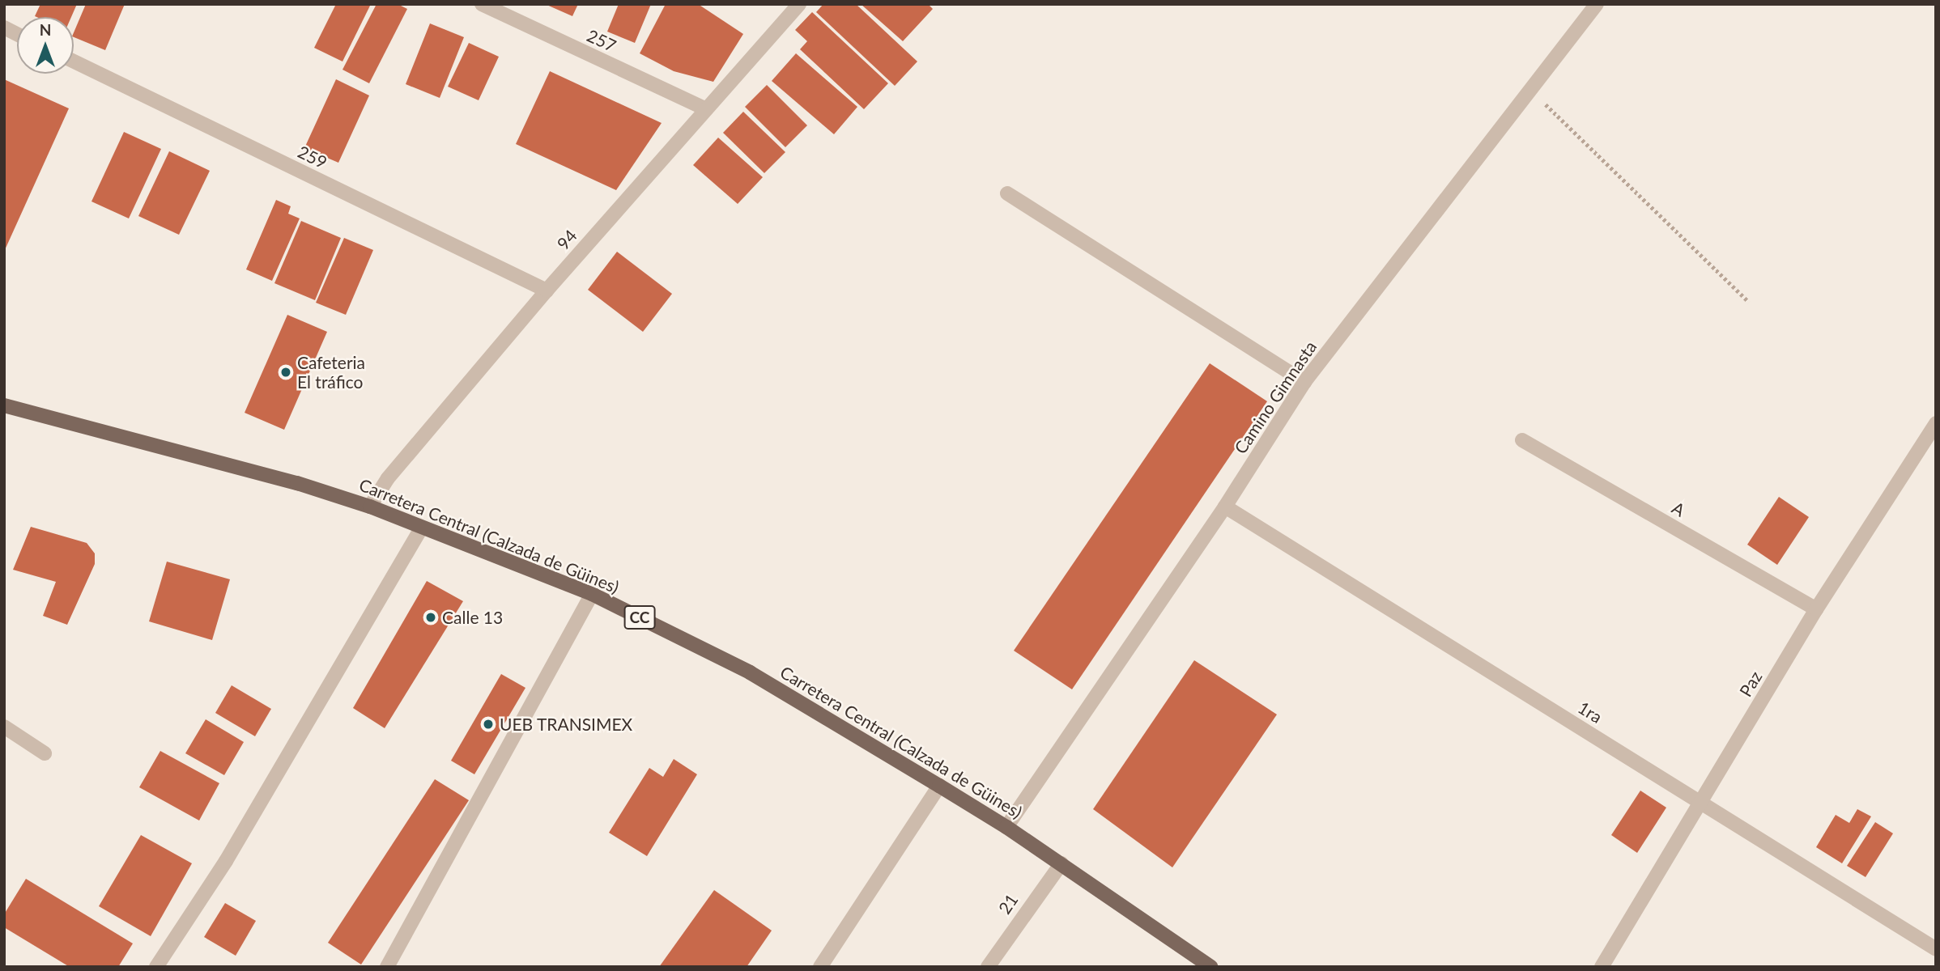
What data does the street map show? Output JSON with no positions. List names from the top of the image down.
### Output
{
  "streets": {
    "main road": ["Carretera Central (Calzada de Güines)", "CC"],
    "street": [
      "257",
      "259",
      "94",
      "Camino Gimnasta",
      "A",
      "Paz",
      "1ra",
      "21"
    ]
  },
  "crossings": [
    ["257", "94"],
    ["259", "94"],
    ["94", "Carretera Central (Calzada de Güines)"],
    ["Camino Gimnasta", "Carretera Central (Calzada de Güines)"],
    ["Camino Gimnasta", "1ra"],
    ["A", "Paz"],
    ["Carretera Central (Calzada de Güines)", "21"],
    ["Paz", "1ra"]
  ],
  "places": ["Cafeteria El tráfico", "Calle 13", "UEB TRANSIMEX"],
  "north": "top"
}
